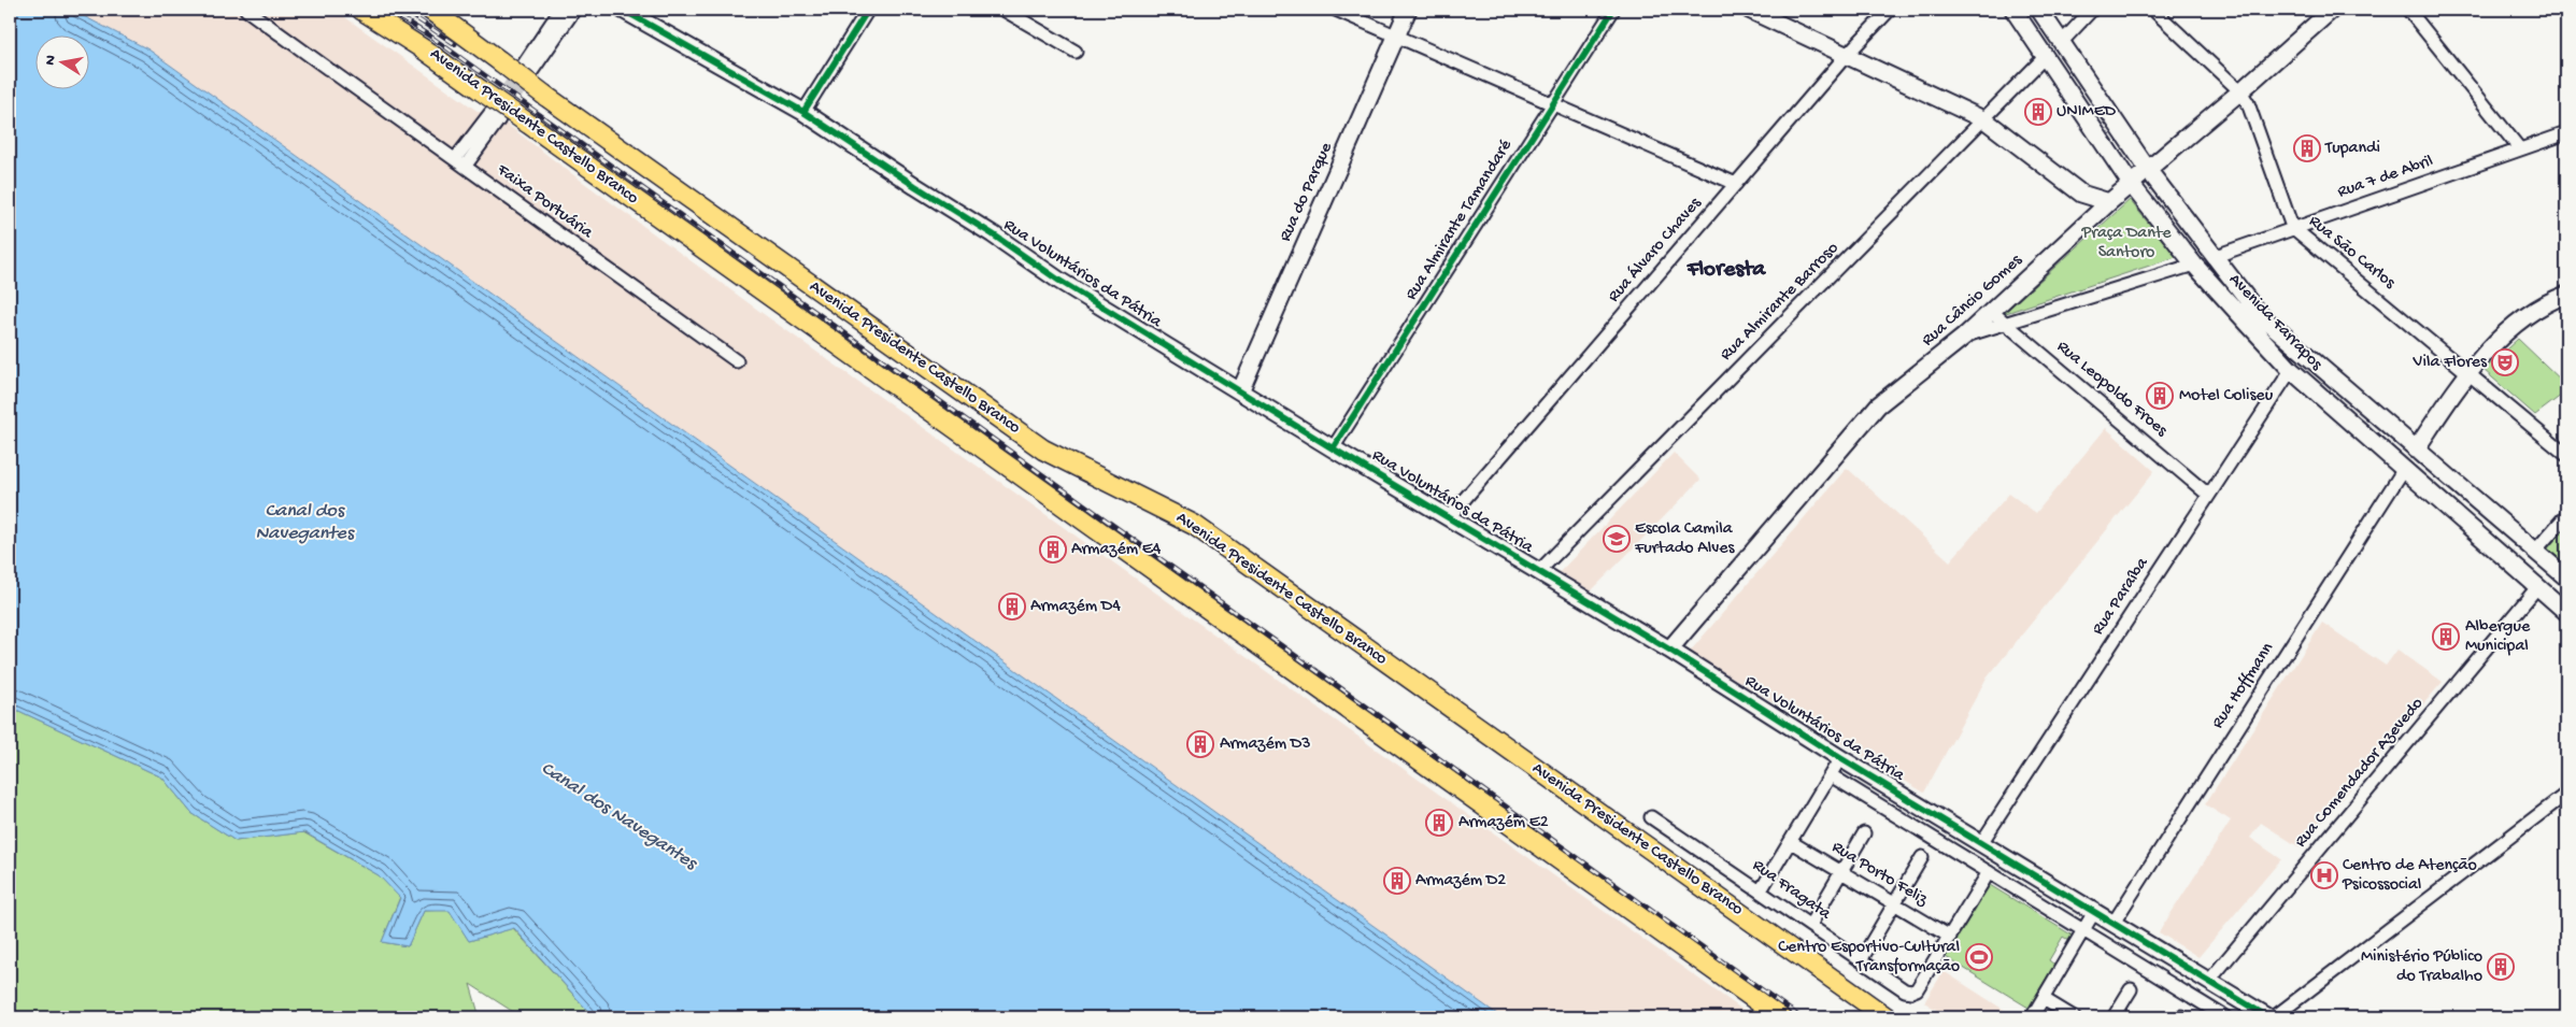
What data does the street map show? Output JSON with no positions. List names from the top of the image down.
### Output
{
  "streets": {
    "main road": [
      "Avenida Presidente Castello Branco",
      "Rua do Parque",
      "Rua Voluntários da Pátria",
      "Rua Câncio Gomes",
      "Avenida Farrapos"
    ],
    "street": [
      "Rua 7 de Abril",
      "Faixa Portuária",
      "Rua Almirante Tamandaré",
      "Rua Álvaro Chaves",
      "Rua São Carlos",
      "Rua Almirante Barroso",
      "Rua Leopoldo Froes",
      "Rua Paraíba",
      "Rua Hoffmann",
      "Rua Comendador Azevedo",
      "Rua Porto Feliz",
      "Rua Fragata"
    ]
  },
  "crossings": [
    ["Rua 7 de Abril", "Rua São Carlos"],
    ["Rua 7 de Abril", "Avenida Farrapos"],
    ["Rua do Parque", "Rua Voluntários da Pátria"],
    ["Rua Almirante Tamandaré", "Rua Voluntários da Pátria"],
    ["Rua Álvaro Chaves", "Rua Voluntários da Pátria"],
    ["Rua São Carlos", "Rua Câncio Gomes"],
    ["Rua Voluntários da Pátria", "Rua Câncio Gomes"],
    ["Rua Voluntários da Pátria", "Rua Almirante Barroso"],
    ["Rua Voluntários da Pátria", "Rua Paraíba"],
    ["Rua Voluntários da Pátria", "Rua Hoffmann"],
    ["Rua Voluntários da Pátria", "Rua Comendador Azevedo"],
    ["Rua Câncio Gomes", "Avenida Farrapos"],
    ["Rua Câncio Gomes", "Rua Leopoldo Froes"],
    ["Rua Almirante Barroso", "Avenida Farrapos"],
    ["Avenida Farrapos", "Rua Paraíba"],
    ["Avenida Farrapos", "Rua Hoffmann"],
    ["Avenida Farrapos", "Rua Comendador Azevedo"],
    ["Rua Leopoldo Froes", "Rua Paraíba"],
    ["Rua Porto Feliz", "Rua Fragata"]
  ],
  "districts": ["Floresta"],
  "water": ["Canal dos Navegantes"],
  "parks": ["Praça Dante Santoro"],
  "places": {
    "building": [
      "UNIMED",
      "Tupandi",
      "Motel Coliseu",
      "Armazém E4",
      "Armazém D4",
      "Albergue Municipal",
      "Armazém D3",
      "Armazém E2",
      "Armazém D2",
      "Ministério Público do Trabalho"
    ],
    "theatre": ["Vila Flores"],
    "school or university": ["Escola Camila Furtado Alves"],
    "hospital": ["Centro de Atenção Psicossocial"],
    "sports": ["Centro Esportivo-Cultural Transformação"]
  },
  "north": "left"
}
